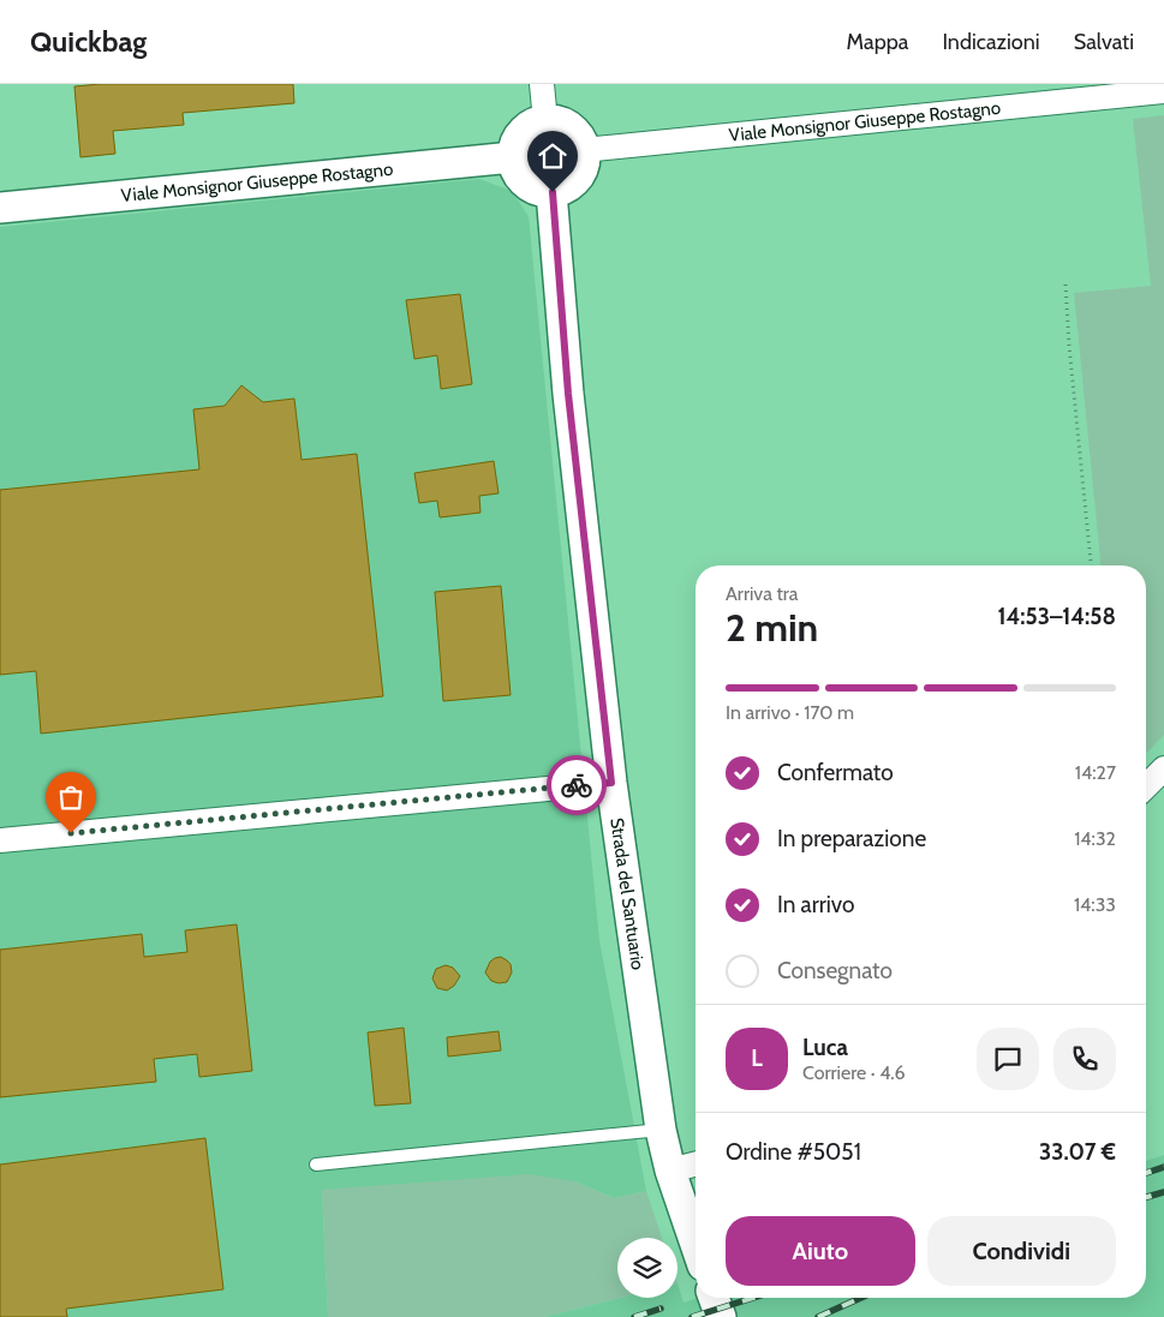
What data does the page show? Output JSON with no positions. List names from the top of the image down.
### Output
{
  "streets": {
    "street": ["Viale Monsignor Giuseppe Rostagno", "Strada del Santuario"]
  },
  "crossings": [
    ["Viale Monsignor Giuseppe Rostagno", "Strada del Santuario"]
  ],
  "page": {
    "header": "Quickbag",
    "nav": ["Mappa", "Indicazioni", "Salvati"],
    "heading": ["2 min", "Arriva tra", "14:53–14:58"],
    "panel": [
      "Luca",
      "Corriere · 4.6",
      "Ordine #5051",
      "33.07 €"
    ],
    "bar": "In arrivo · 170 m",
    "list": [
      ["Confermato", "14:27"],
      ["In preparazione", "14:32"],
      ["In arrivo", "14:33"],
      "Consegnato"
    ],
    "round": "L",
    "buttons": ["Aiuto", "Condividi"]
  }
}
